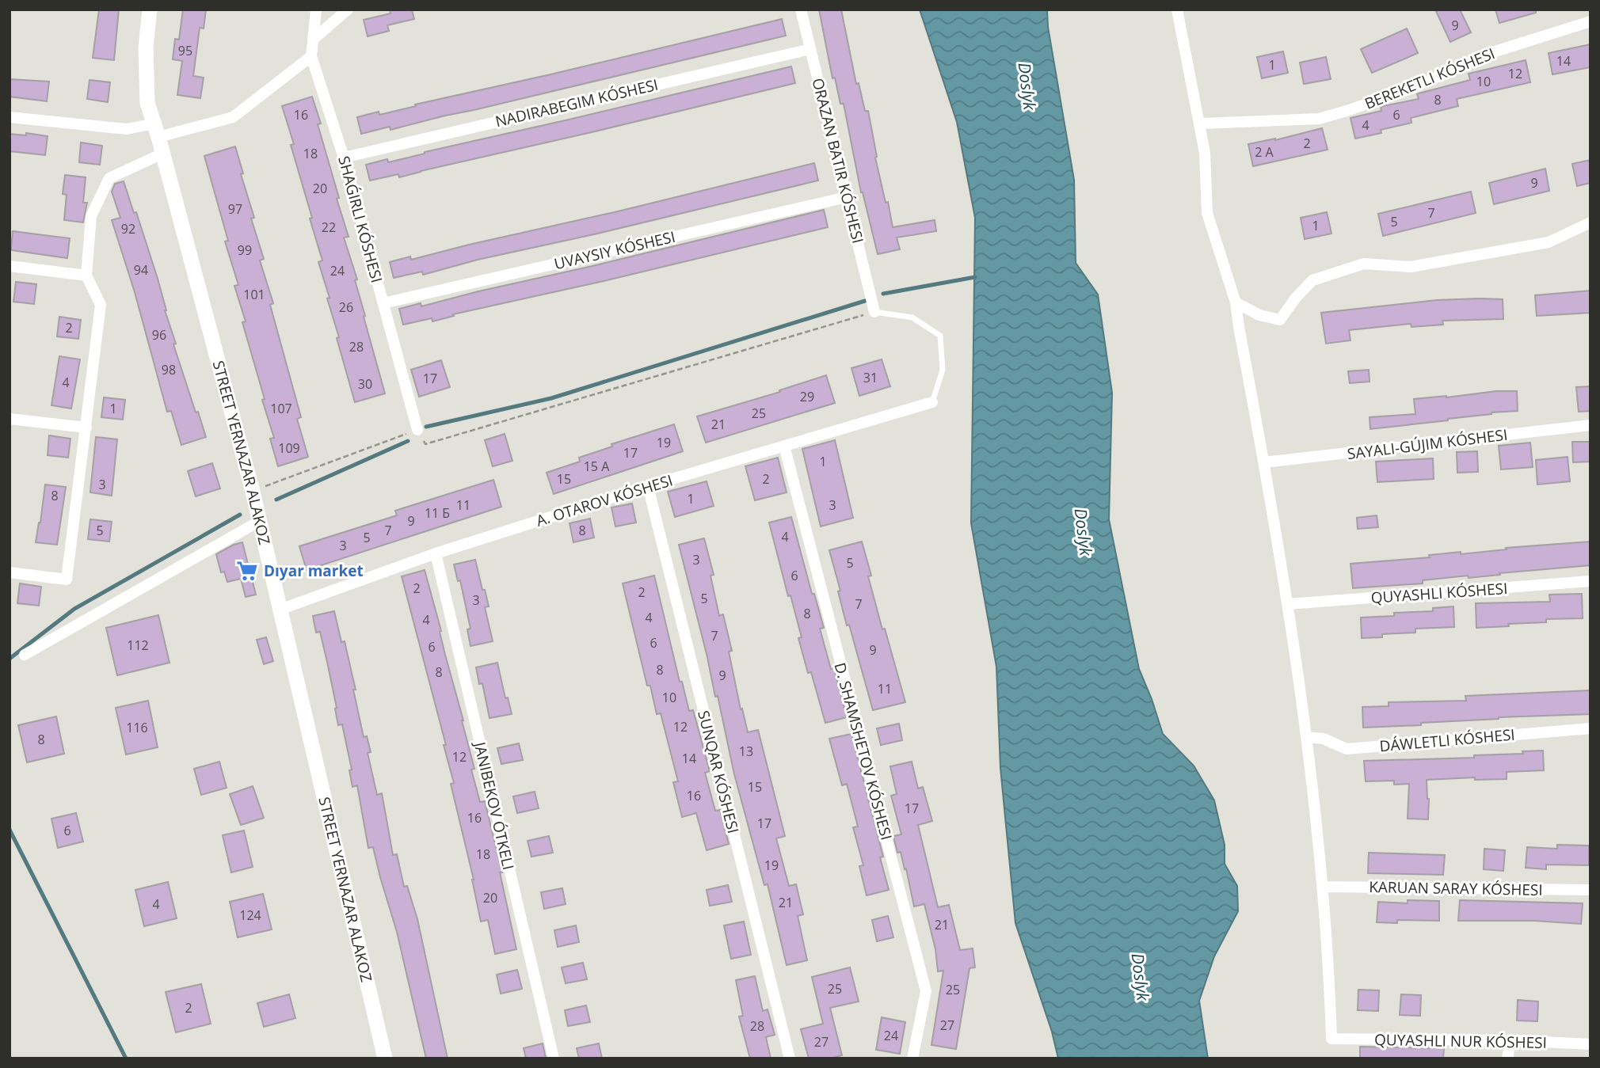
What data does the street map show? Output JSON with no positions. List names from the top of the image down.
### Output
{
  "streets": {
    "main road": ["STREET YERNAZAR ALAKOZ"],
    "street": [
      "BEREKETLI KÓSHESI",
      "NADIRABEGIM KÓSHESI",
      "UVAYSIY KÓSHESI",
      "A. OTAROV KÓSHESI",
      "DÁWLETLI KÓSHESI",
      "D. SHAMSHETOV KÓSHESI",
      "SUNQAR KÓSHESI",
      "JANIBEKOV ÓTKELI",
      "KARUAN SARAY KÓSHESI"
    ]
  },
  "crossings": [
    ["STREET YERNAZAR ALAKOZ", "A. OTAROV KÓSHESI"],
    ["A. OTAROV KÓSHESI", "D. SHAMSHETOV KÓSHESI"],
    ["A. OTAROV KÓSHESI", "SUNQAR KÓSHESI"],
    ["A. OTAROV KÓSHESI", "JANIBEKOV ÓTKELI"]
  ],
  "water": ["Doslyk"],
  "places": {
    "supermarket": ["Dıyar market"]
  },
  "house_numbers": [
    "9",
    "95",
    "14",
    "1",
    "12",
    "10",
    "8",
    "16",
    "6",
    "4",
    "2",
    "2 А",
    "18",
    "9",
    "20",
    "97",
    "7",
    "5",
    "1",
    "22",
    "92",
    "99",
    "94",
    "24",
    "101",
    "26",
    "2",
    "96",
    "28",
    "98",
    "31",
    "17",
    "4",
    "30",
    "29",
    "1",
    "107",
    "25",
    "21",
    "19",
    "109",
    "17",
    "1",
    "15 А",
    "15",
    "2",
    "3",
    "8",
    "1",
    "11",
    "3",
    "11 Б",
    "9",
    "5",
    "7",
    "8",
    "4",
    "5",
    "3",
    "3",
    "5",
    "6",
    "2",
    "2",
    "5",
    "3",
    "7",
    "8",
    "4",
    "4",
    "7",
    "6",
    "112",
    "6",
    "9",
    "8",
    "8",
    "9",
    "11",
    "10",
    "12",
    "116",
    "8",
    "13",
    "12",
    "14",
    "15",
    "16",
    "17",
    "16",
    "17",
    "6",
    "18",
    "19",
    "20",
    "21",
    "4",
    "124",
    "21",
    "25",
    "25",
    "2",
    "27",
    "28",
    "24",
    "27"
  ]
}
